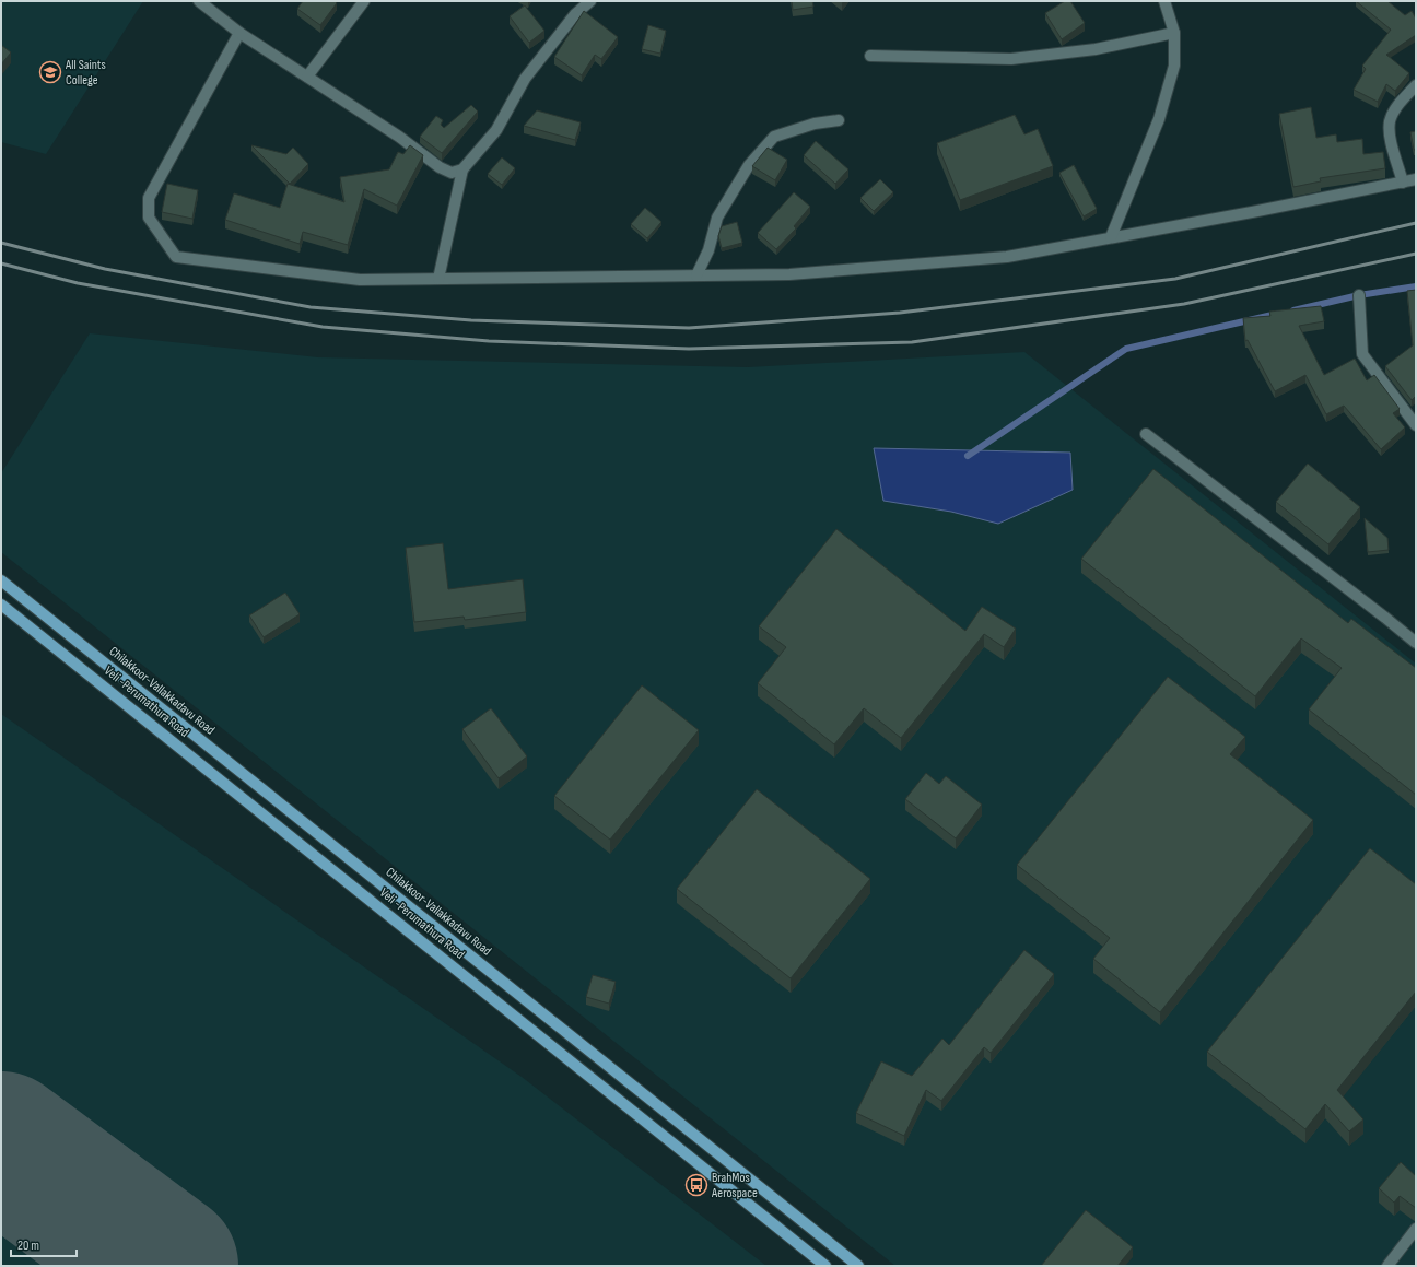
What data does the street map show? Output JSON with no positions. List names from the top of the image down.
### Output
{
  "streets": {
    "main road": ["Chilakkoor-Vallakkadavu Road", "Veli -Perumathura Road"]
  },
  "places": {
    "school or university": ["All Saints College"],
    "bus stop": ["BrahMos Aerospace"]
  },
  "scale_bar": "20 m"
}
